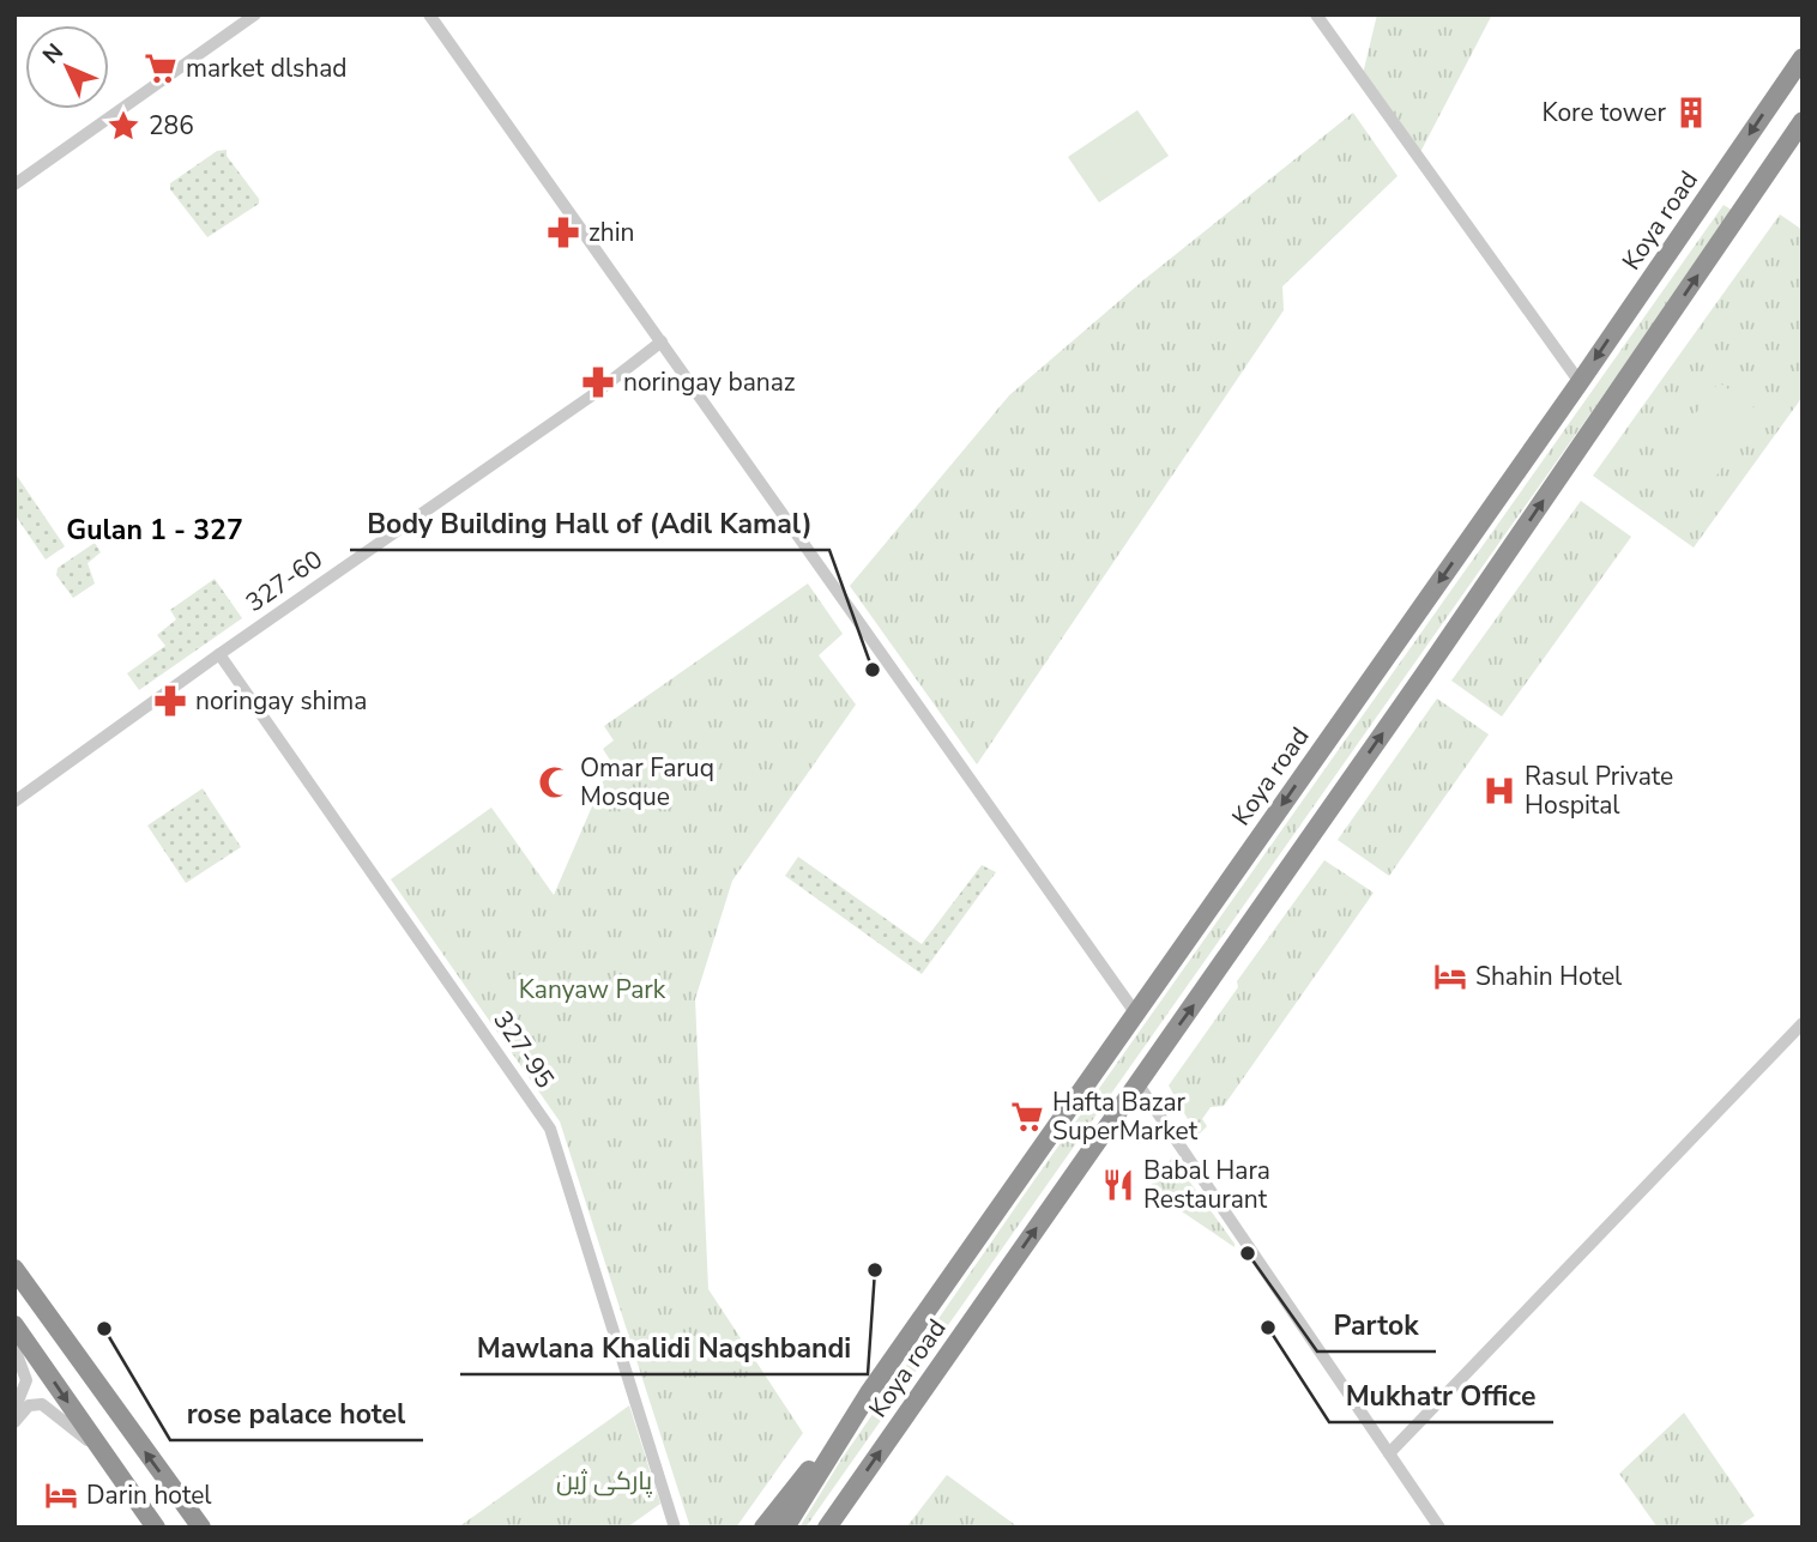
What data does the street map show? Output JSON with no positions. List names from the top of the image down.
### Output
{
  "streets": {
    "highway": ["Koya road"],
    "street": ["327-60", "327-95"]
  },
  "crossings": [
    ["327-60", "327-95"]
  ],
  "districts": ["Gulan 1 - 327"],
  "parks": ["Kanyaw Park", "پارکی ژین"],
  "places": {
    "supermarket": ["market dlshad", "Hafta Bazar SuperMarket"],
    "building": ["Kore tower"],
    "place": ["286"],
    "pharmacy": ["zhin", "noringay banaz", "noringay shima"],
    "other": [
      "Body Building Hall of (Adil Kamal)",
      "Partok",
      "Mawlana Khalidi Naqshbandi",
      "Mukhatr Office",
      "rose palace hotel"
    ],
    "mosque": ["Omar Faruq Mosque"],
    "hospital": ["Rasul Private Hospital"],
    "hotel": ["Shahin Hotel", "Darin hotel"],
    "restaurant": ["Babal Hara Restaurant"]
  },
  "north": "top left"
}
